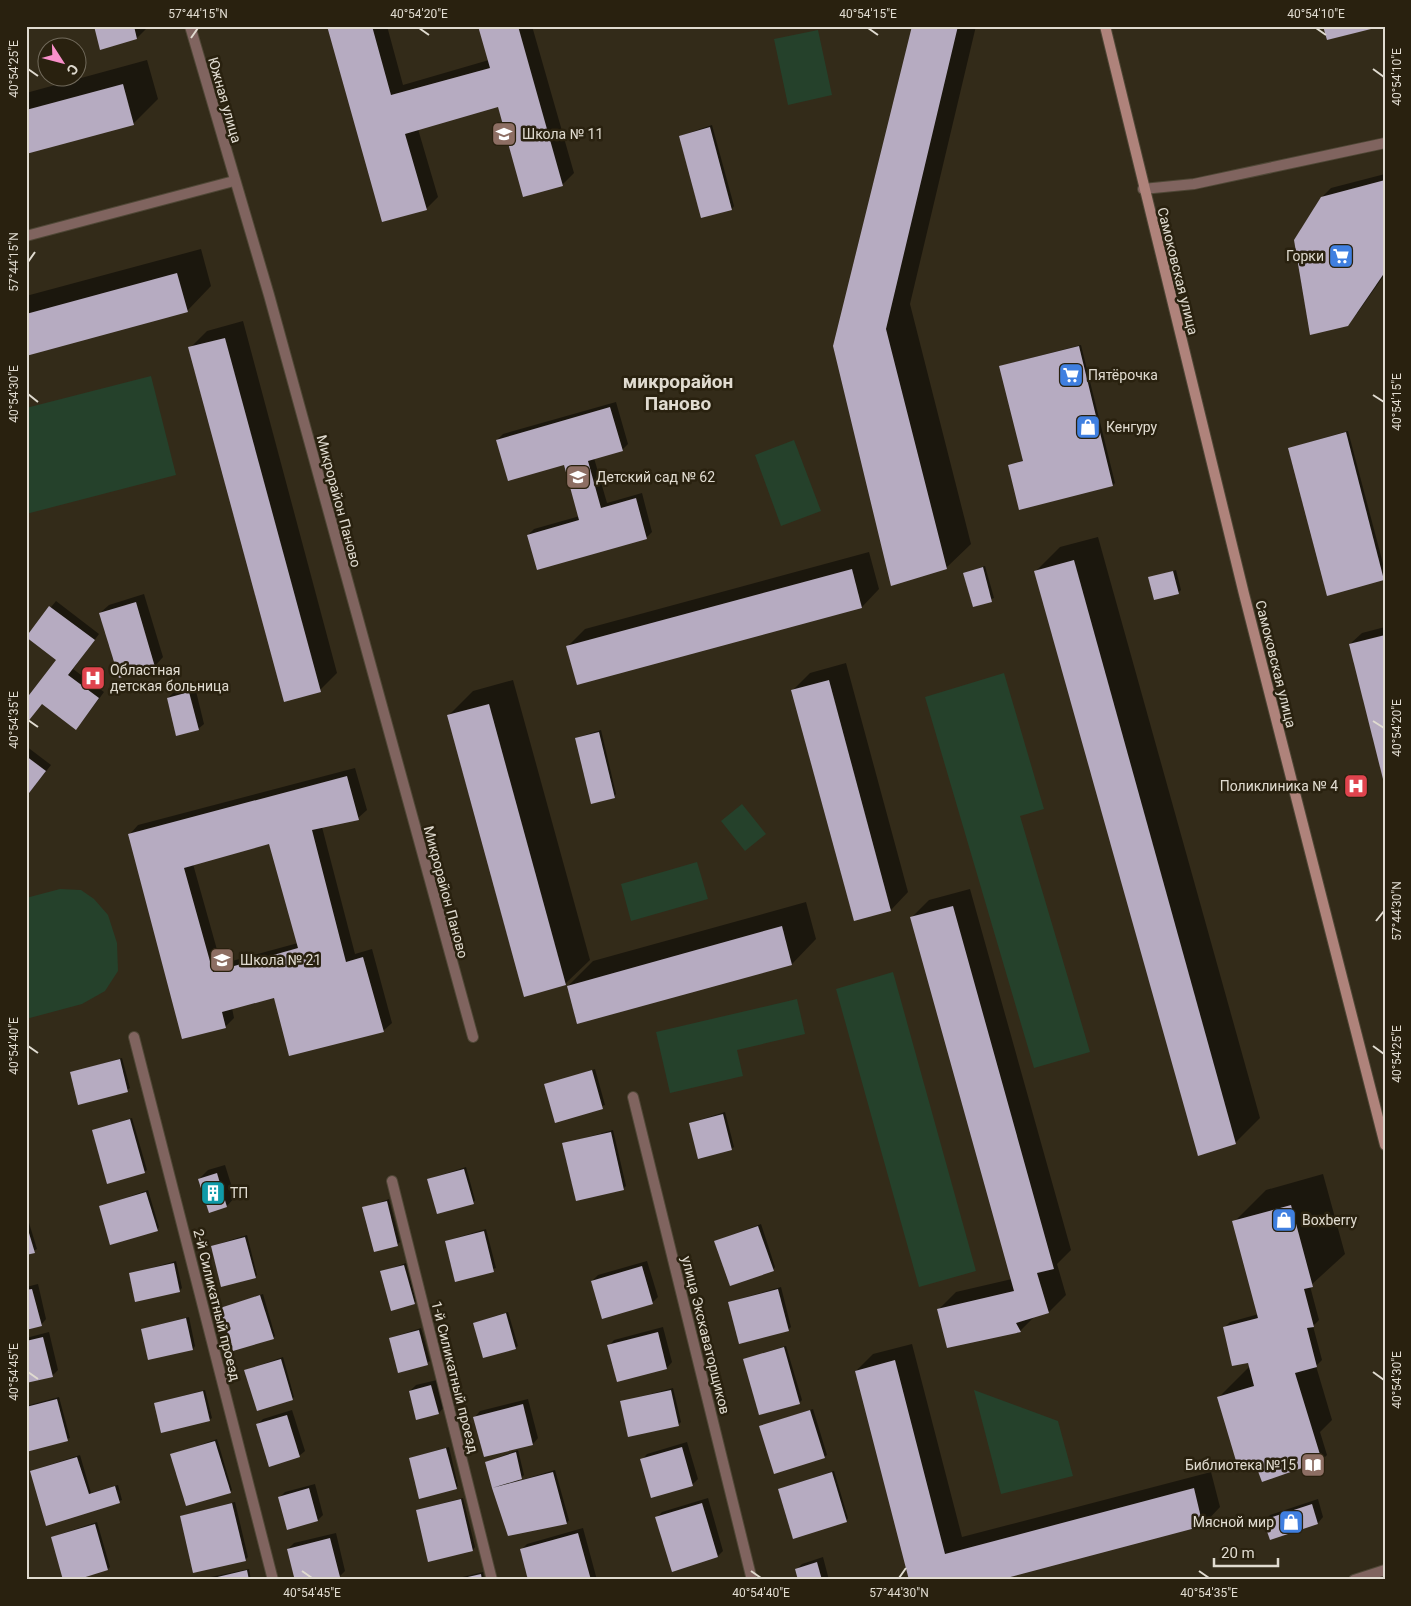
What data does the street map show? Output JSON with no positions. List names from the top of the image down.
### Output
{
  "streets": {
    "street": [
      "Южная улица",
      "Самоковская улица",
      "Микрорайон Паново",
      "2-й Силикатный проезд",
      "улица Экскаваторщиков",
      "1-й Силикатный проезд"
    ]
  },
  "crossings": [
    ["Южная улица", "Микрорайон Паново"]
  ],
  "districts": ["микрорайон Паново"],
  "places": {
    "school or university": ["Школа № 11", "Детский сад № 62", "Школа № 21"],
    "supermarket": ["Горки", "Пятёрочка"],
    "shop": ["Кенгуру", "Boxberry", "Мясной мир"],
    "hospital": ["Областная детская больница", "Поликлиника № 4"],
    "building": ["ТП"],
    "library": ["Библиотека №15"]
  },
  "scale_bar": "20 m",
  "north": "bottom right",
  "coordinates": [
    "57°44'15\"N",
    "40°54'20\"E",
    "40°54'15\"E",
    "40°54'10\"E",
    "40°54'25\"E",
    "40°54'30\"E",
    "40°54'35\"E",
    "57°44'30\"N",
    "40°54'40\"E",
    "40°54'45\"E"
  ]
}
